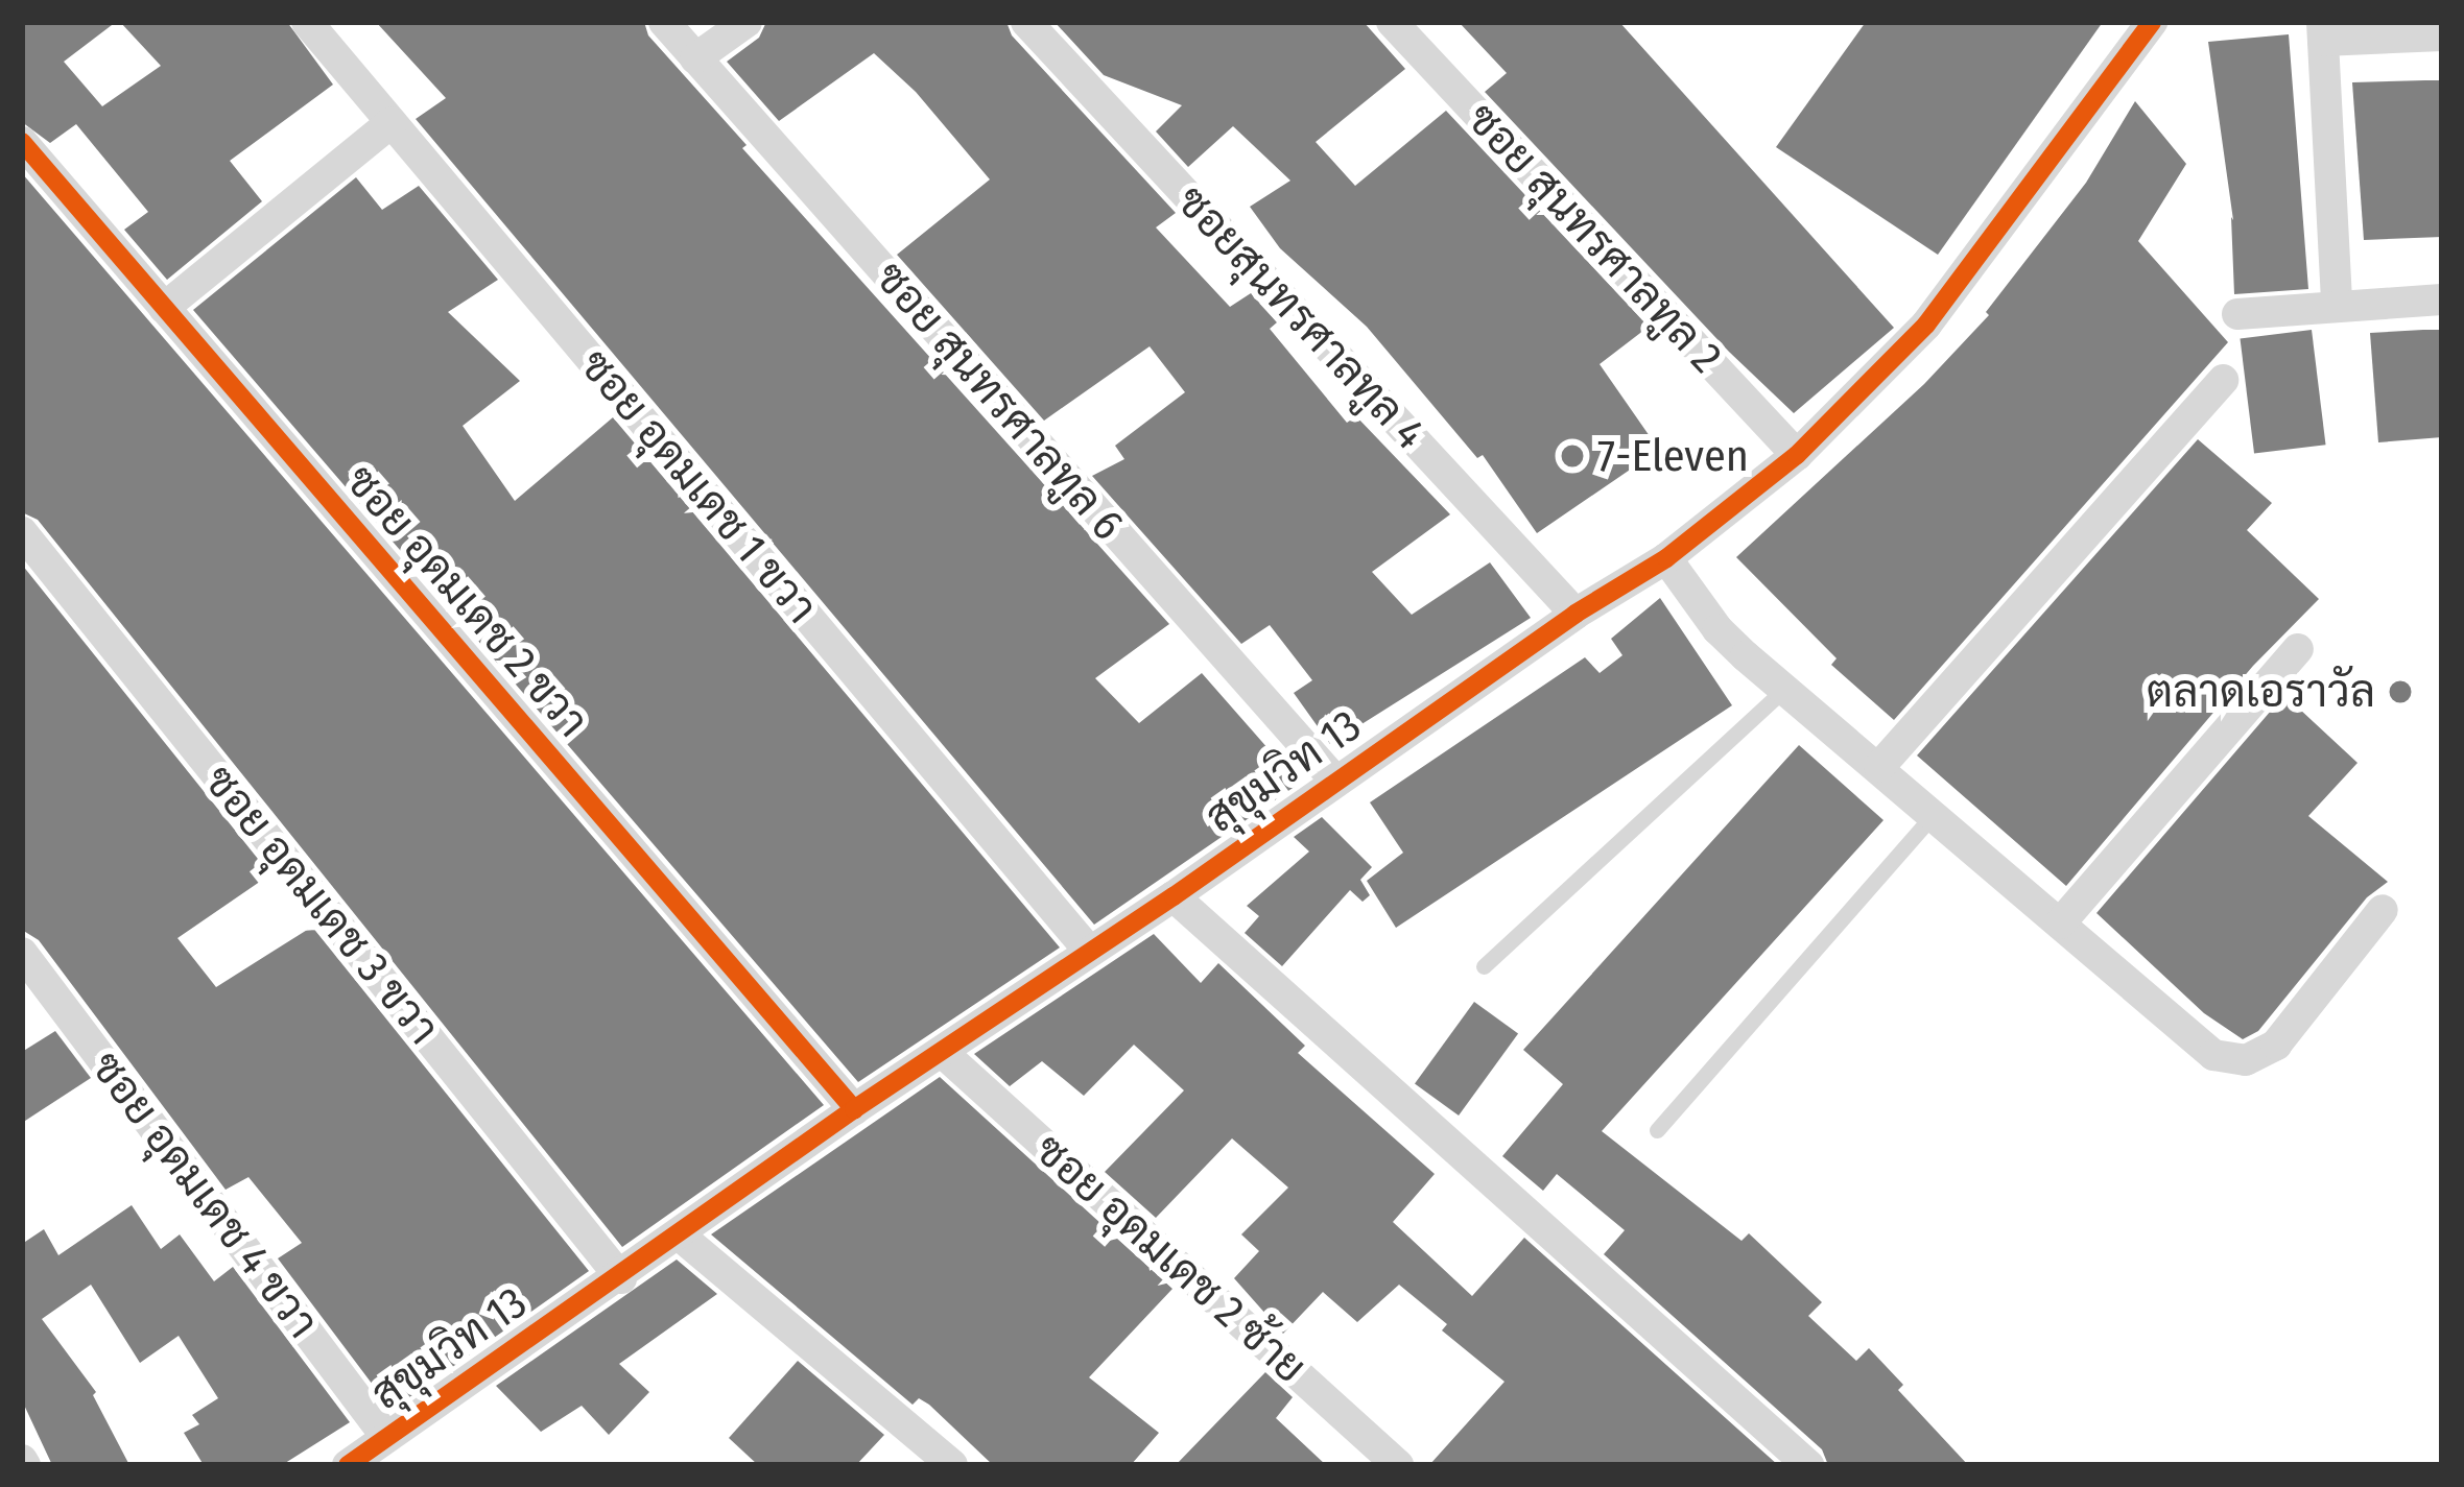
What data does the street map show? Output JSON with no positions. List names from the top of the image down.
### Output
{
  "streets": {
    "street": [
      "ซอย สุนทรศาลทูล 2",
      "ซอยสุนทรศาลทูล 4",
      "ซอย สุนทรศาลทูล 6",
      "ซอย อุดมเดช 1 ขวา",
      "ซอย อุดมเดช 2 ขวา",
      "สุขุมวิท 13",
      "ซอย อุดมเดช 3 ขวา",
      "ซอย อุดมเดช 4 ขวา",
      "ซอย อุดมเดช 2 ซ้าย"
    ]
  },
  "crossings": [
    ["ซอย สุนทรศาลทูล 2", "สุขุมวิท 13"],
    ["ซอยสุนทรศาลทูล 4", "สุขุมวิท 13"],
    ["ซอย สุนทรศาลทูล 6", "สุขุมวิท 13"],
    ["ซอย อุดมเดช 1 ขวา", "สุขุมวิท 13"],
    ["ซอย อุดมเดช 2 ขวา", "สุขุมวิท 13"],
    ["สุขุมวิท 13", "ซอย อุดมเดช 3 ขวา"],
    ["สุขุมวิท 13", "ซอย อุดมเดช 4 ขวา"],
    ["สุขุมวิท 13", "ซอย อุดมเดช 2 ซ้าย"]
  ],
  "places": ["7-Eleven", "ตลาดเอราวัล"]
}
